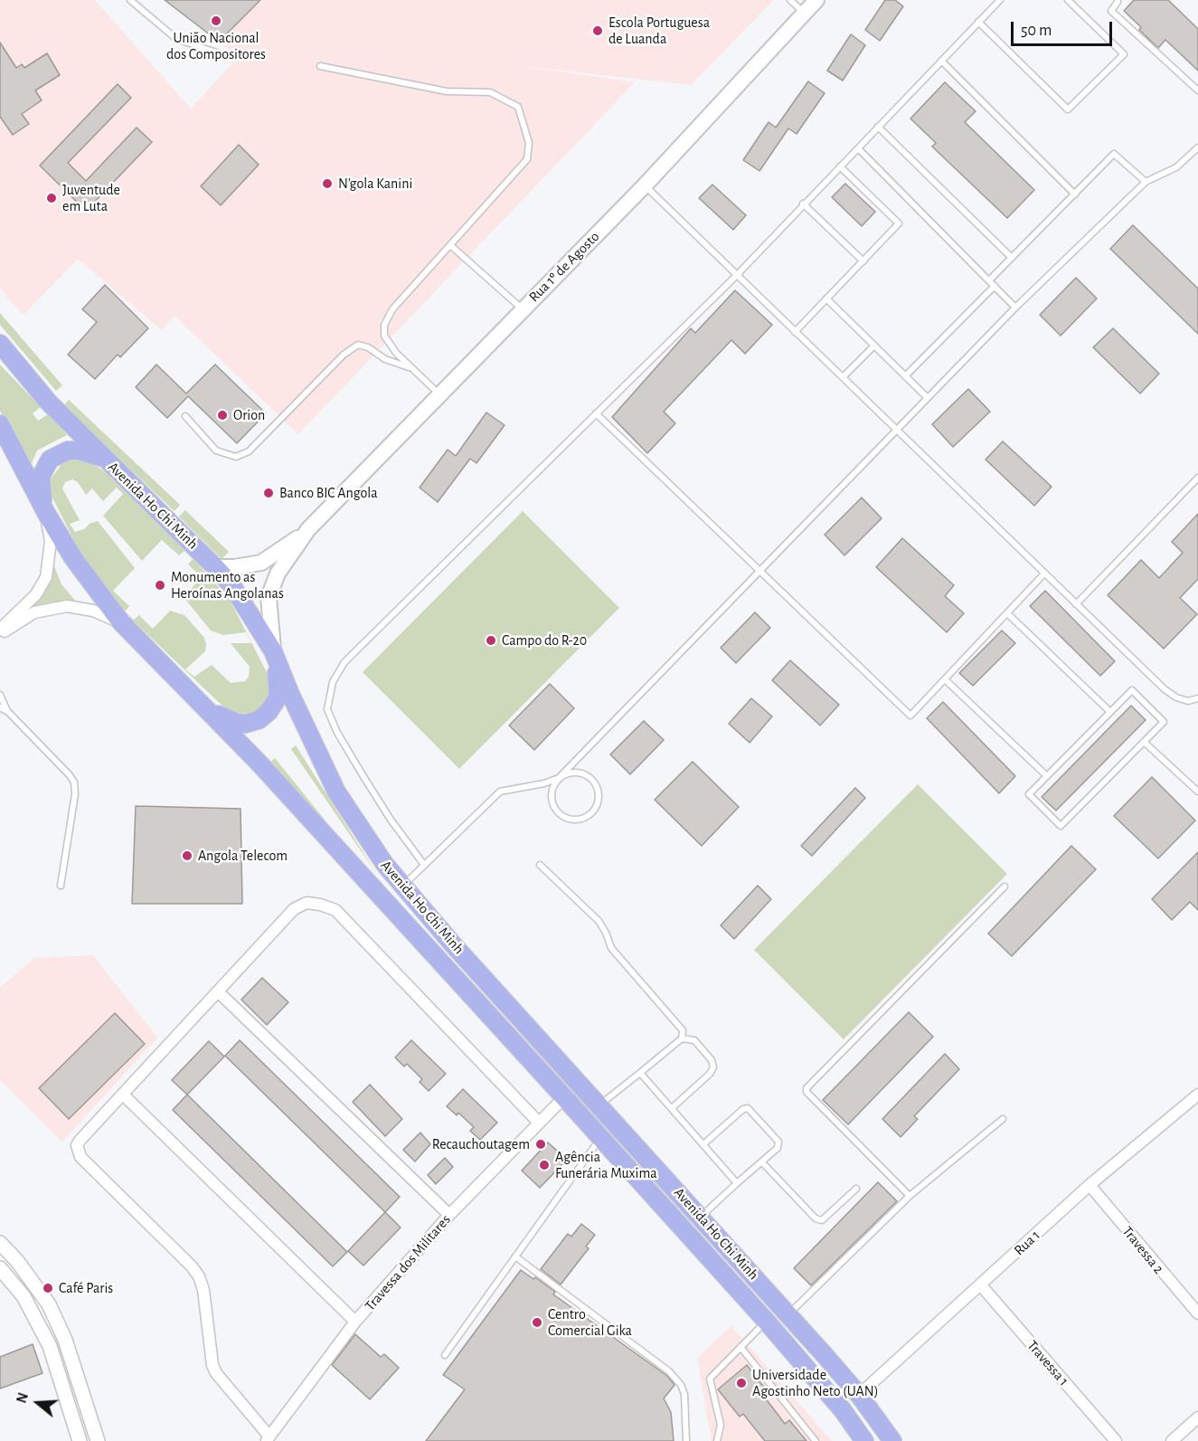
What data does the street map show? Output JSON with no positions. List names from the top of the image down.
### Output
{
  "streets": {
    "main road": ["Rua 1º de Agosto", "Avenida Ho Chi Minh"],
    "street": [
      "Rua 1",
      "Travessa 2",
      "Travessa dos Militares",
      "Travessa 1"
    ]
  },
  "crossings": [
    ["Avenida Ho Chi Minh", "Rua 1"],
    ["Avenida Ho Chi Minh", "Travessa dos Militares"],
    ["Rua 1", "Travessa 2"],
    ["Rua 1", "Travessa 1"]
  ],
  "places": [
    "União Nacional dos Compositores",
    "Escola Portuguesa de Luanda",
    "N'gola Kanini",
    "Juventude em Luta",
    "Orion",
    "Banco BIC Angola",
    "Monumento as Heroínas Angolanas",
    "Campo do R-20",
    "Angola Telecom",
    "Recauchoutagem",
    "Agência Funerária Muxima",
    "Café Paris",
    "Centro Comercial Gika",
    "Universidade Agostinho Neto (UAN)"
  ],
  "scale_bar": "50 m",
  "north": "left"
}
